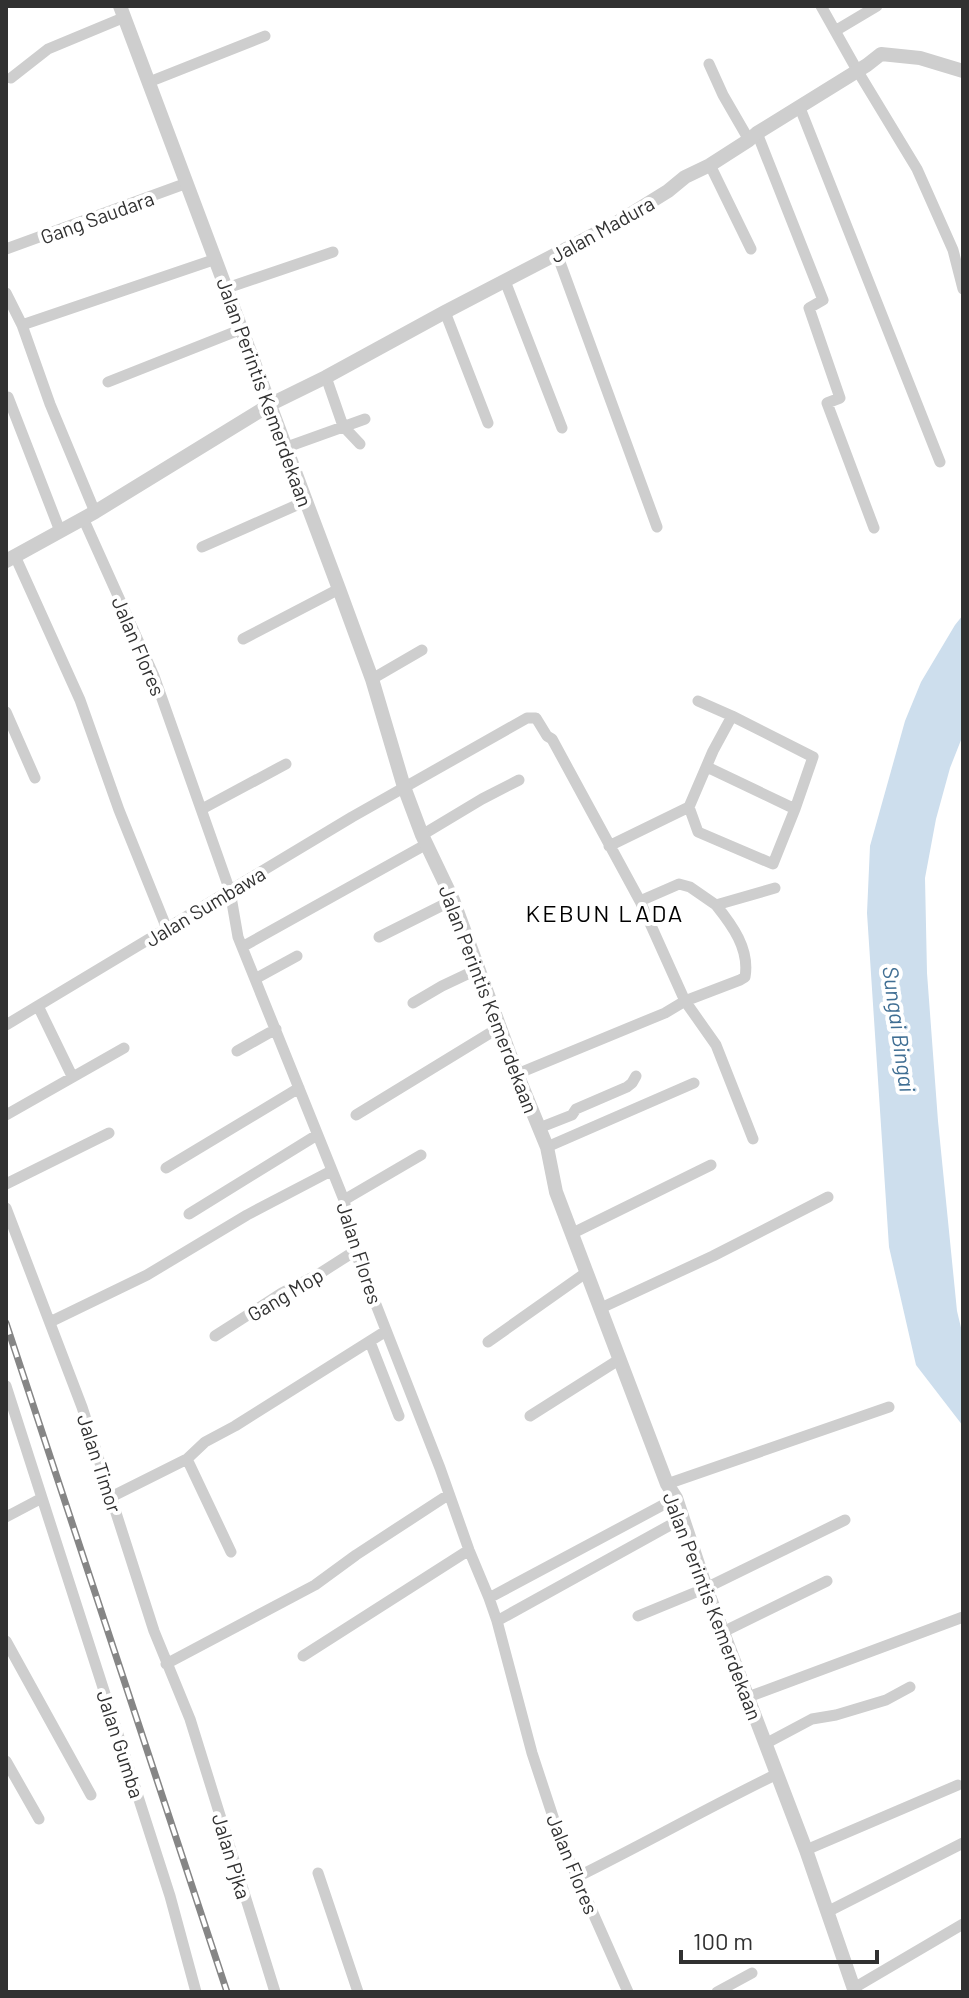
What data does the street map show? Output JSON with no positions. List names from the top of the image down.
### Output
{
  "streets": {
    "street": [
      "Gang Saudara",
      "Jalan Madura",
      "Jalan Perintis Kemerdekaan",
      "Jalan Flores",
      "Jalan Sumbawa",
      "Gang Mop",
      "Jalan Timor",
      "Jalan Gumba",
      "Jalan Pjka"
    ]
  },
  "crossings": [
    ["Gang Saudara", "Jalan Perintis Kemerdekaan"],
    ["Jalan Madura", "Jalan Perintis Kemerdekaan"],
    ["Jalan Madura", "Jalan Flores"],
    ["Jalan Perintis Kemerdekaan", "Jalan Sumbawa"],
    ["Jalan Flores", "Jalan Sumbawa"],
    ["Jalan Flores", "Gang Mop"],
    ["Jalan Timor", "Jalan Pjka"]
  ],
  "districts": ["KEBUN LADA"],
  "water": ["Sungai Bingai"],
  "scale_bar": "100 m"
}
